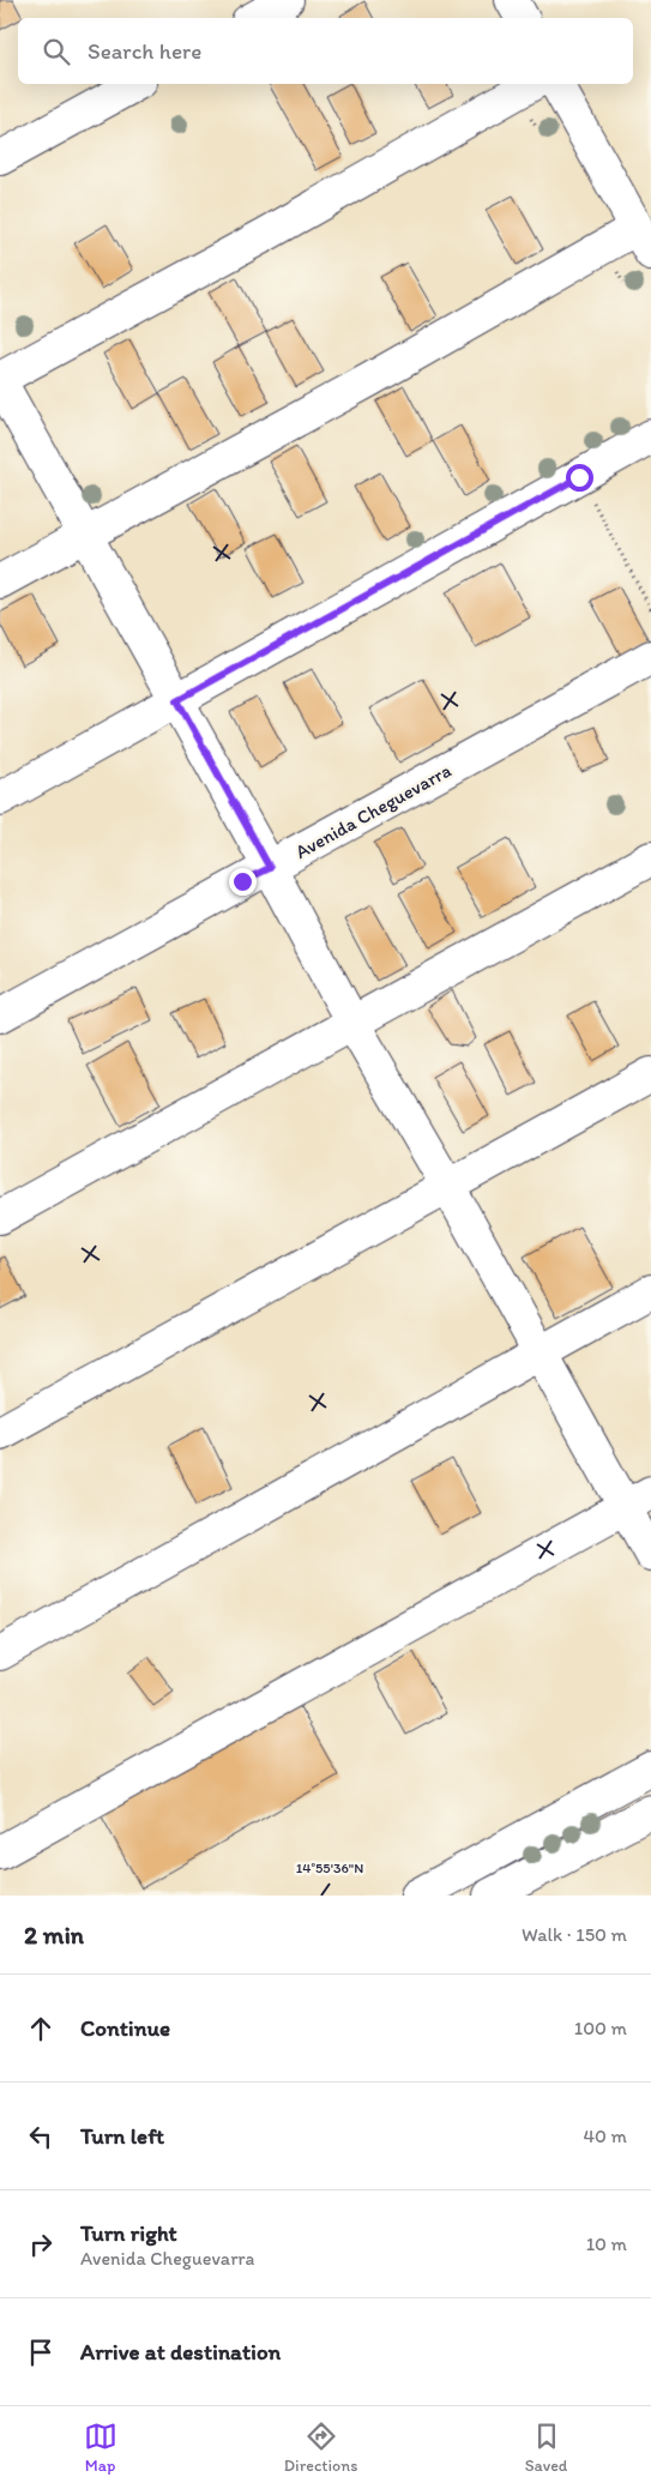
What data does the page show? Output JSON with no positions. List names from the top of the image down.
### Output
{
  "streets": {
    "street": ["Avenida Cheguevarra"]
  },
  "page": {
    "search": "Search here",
    "heading": ["2 min", "Walk · 150 m"],
    "list": [
      ["Continue", "100 m"],
      ["Turn left", "40 m"],
      ["Turn right", "Avenida Cheguevarra", "10 m"],
      "Arrive at destination"
    ],
    "nav": ["Map", "Directions", "Saved"]
  },
  "coordinates": ["14°55'36\"N"]
}
